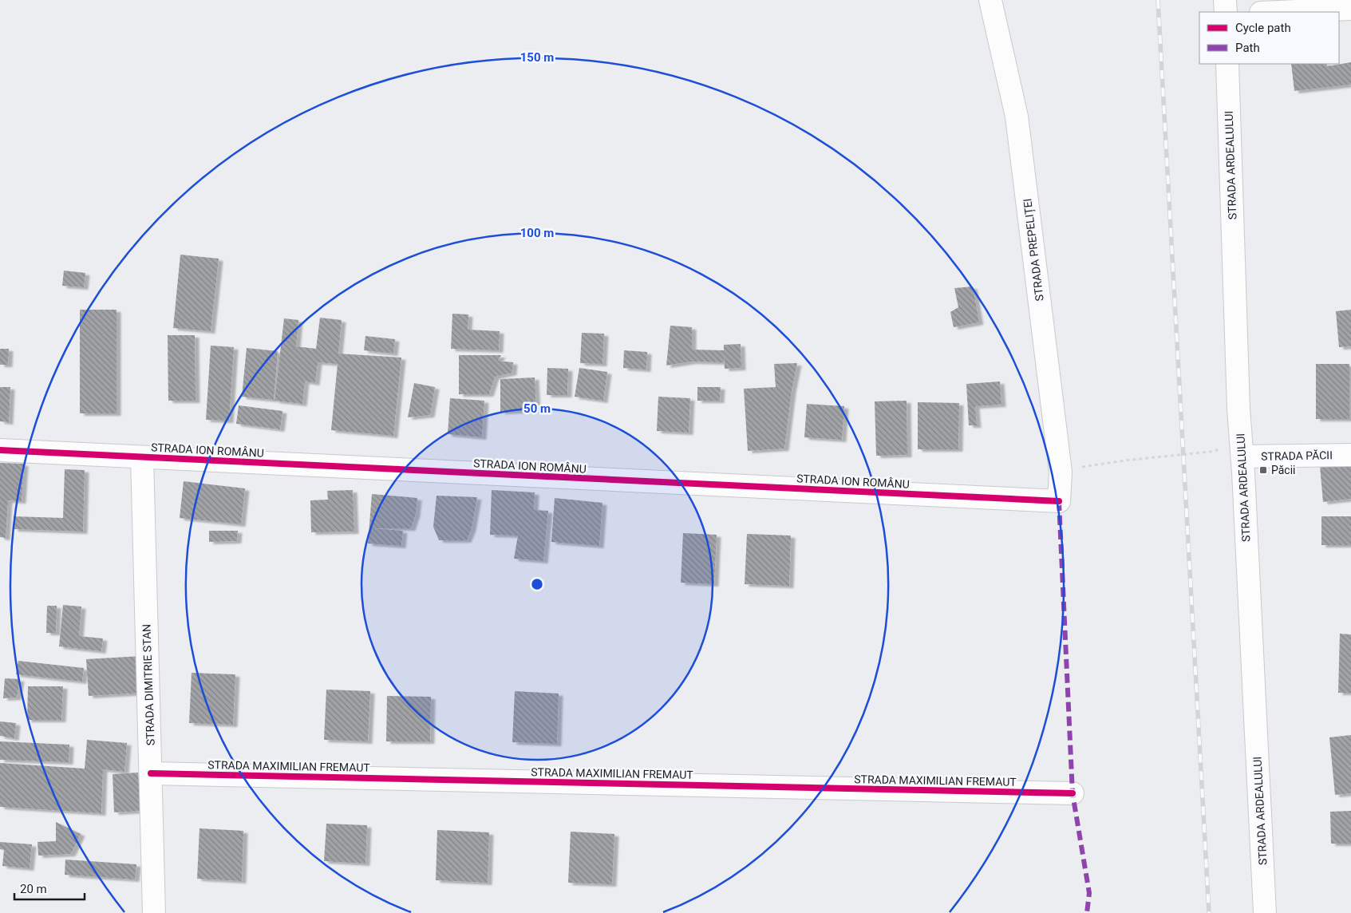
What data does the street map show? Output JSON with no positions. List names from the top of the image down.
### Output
{
  "streets": {
    "street": [
      "STRADA ARDEALULUI",
      "STRADA PREPELIȚEI",
      "STRADA ION ROMÂNU",
      "STRADA PĂCII",
      "STRADA DIMITRIE STAN",
      "STRADA MAXIMILIAN FREMAUT"
    ]
  },
  "crossings": [
    ["STRADA ARDEALULUI", "STRADA PĂCII"],
    ["STRADA PREPELIȚEI", "STRADA ION ROMÂNU"],
    ["STRADA ION ROMÂNU", "STRADA DIMITRIE STAN"],
    ["STRADA DIMITRIE STAN", "STRADA MAXIMILIAN FREMAUT"]
  ],
  "places": {
    "transit": ["Păcii"]
  },
  "legend": ["Cycle path", "Path"],
  "scale_bar": "20 m",
  "rings": ["150 m", "100 m", "50 m"]
}
